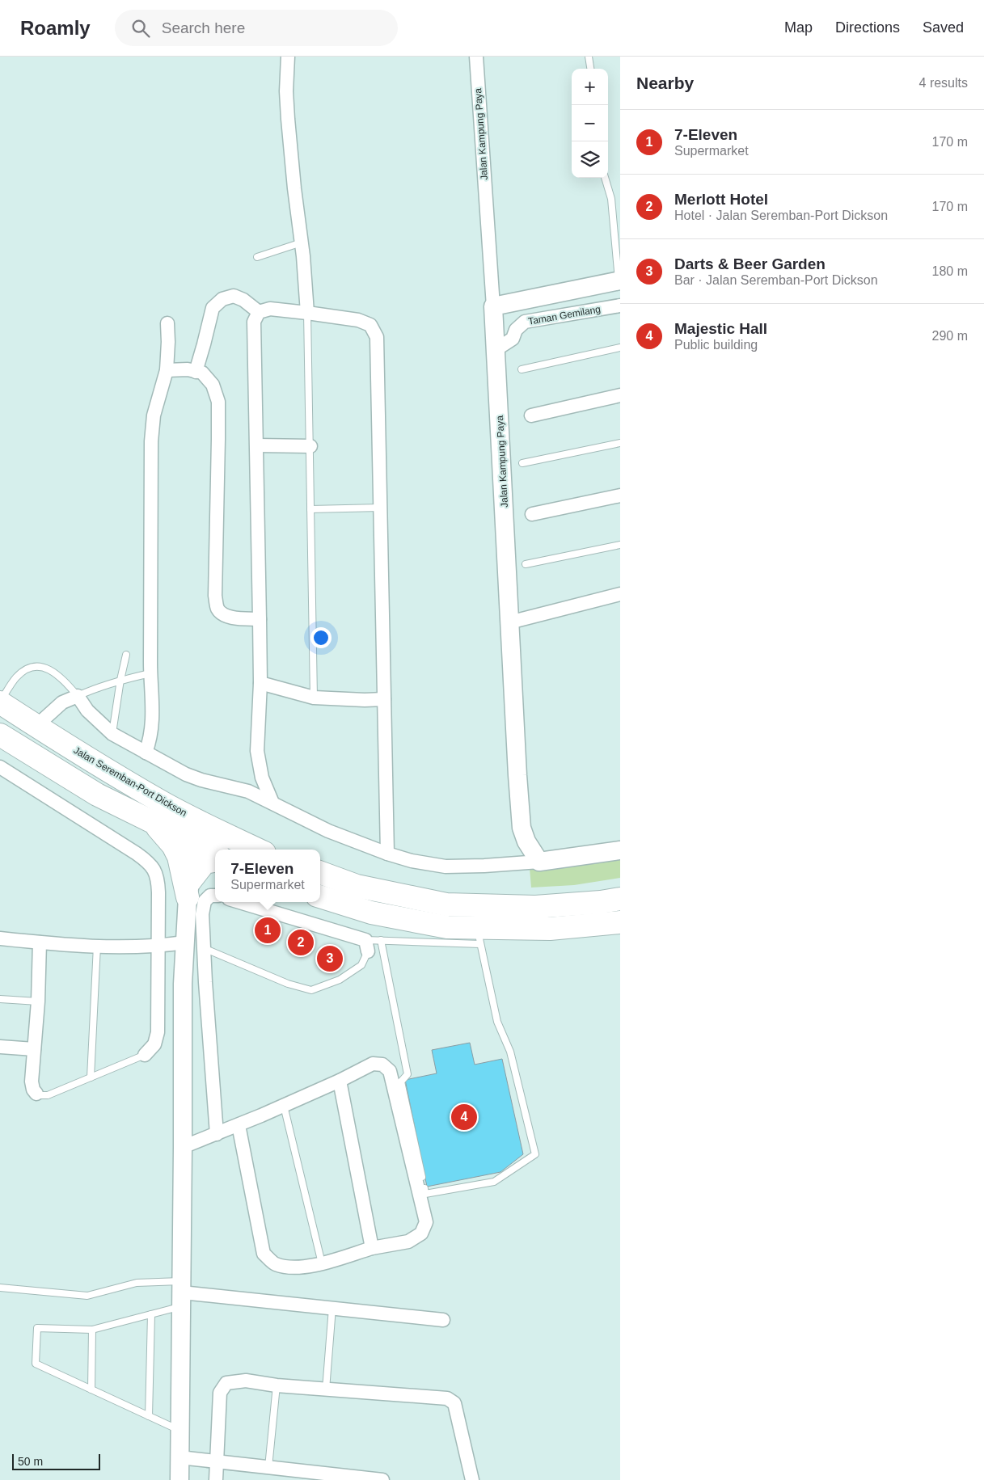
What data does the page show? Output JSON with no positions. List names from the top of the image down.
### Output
{
  "streets": {
    "highway": ["Jalan Seremban-Port Dickson"],
    "street": ["Jalan Kampung Paya", "Taman Gemilang"]
  },
  "crossings": [
    ["Jalan Kampung Paya", "Taman Gemilang"]
  ],
  "scale_bar": "50 m",
  "page": {
    "header": "Roamly",
    "search": "Search here",
    "nav": ["Map", "Directions", "Saved"],
    "heading": ["Nearby", "4 results"],
    "map_buttons": ["+", "−"],
    "list": [
      {
        "mark": "1",
        "name": "7-Eleven",
        "note": "Supermarket",
        "value": "170 m"
      },
      {
        "mark": "2",
        "name": "Merlott Hotel",
        "note": "Hotel · Jalan Seremban-Port Dickson",
        "value": "170 m"
      },
      {
        "mark": "3",
        "name": "Darts & Beer Garden",
        "note": "Bar · Jalan Seremban-Port Dickson",
        "value": "180 m"
      },
      {
        "mark": "4",
        "name": "Majestic Hall",
        "note": "Public building",
        "value": "290 m"
      }
    ],
    "popup": ["7-Eleven", "Supermarket"],
    "pins": [
      "1",
      "2",
      "3",
      "4"
    ],
    "scale": "50 m"
  }
}
